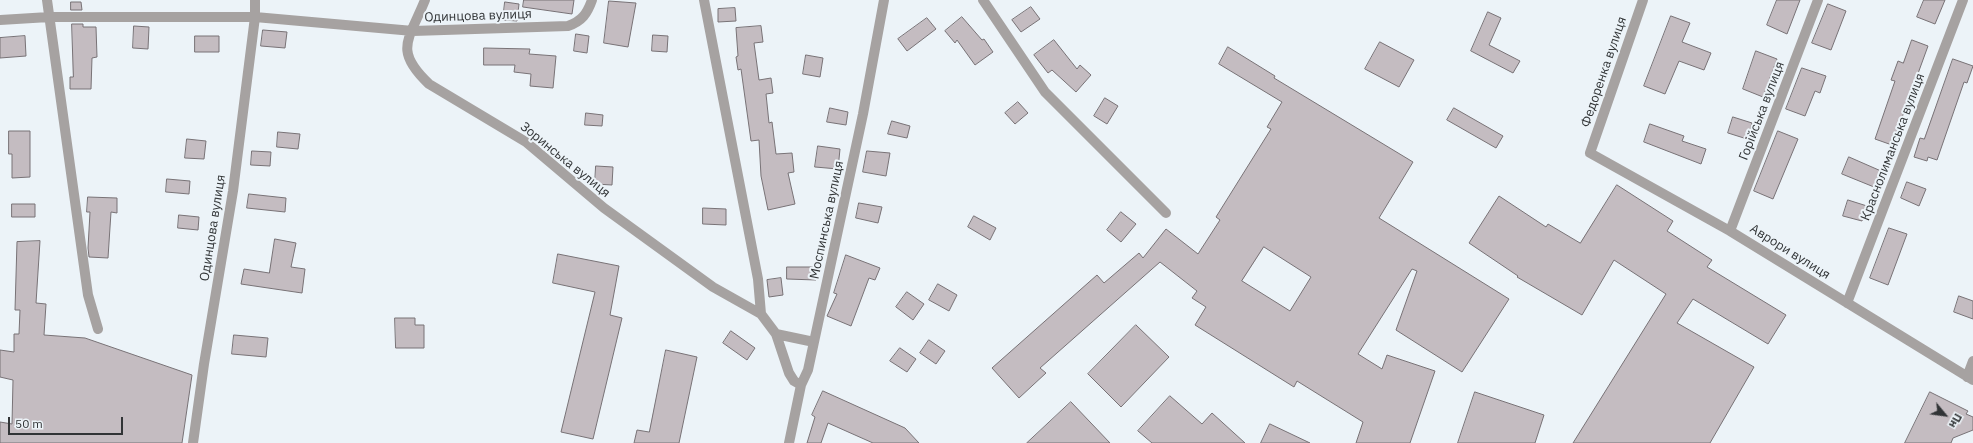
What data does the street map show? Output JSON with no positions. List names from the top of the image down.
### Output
{
  "streets": {
    "street": [
      "Одинцова вулиця",
      "Федоренка вулиця",
      "Горійська вулиця",
      "Краснолиманська вулиця",
      "Зоринська вулиця",
      "Моспинська вулиця",
      "Аврори вулиця"
    ]
  },
  "crossings": [
    ["Одинцова вулиця", "Зоринська вулиця"],
    ["Федоренка вулиця", "Аврори вулиця"],
    ["Горійська вулиця", "Аврори вулиця"],
    ["Краснолиманська вулиця", "Аврори вулиця"],
    ["Зоринська вулиця", "Моспинська вулиця"]
  ],
  "scale_bar": "50 m",
  "north": "bottom right"
}
